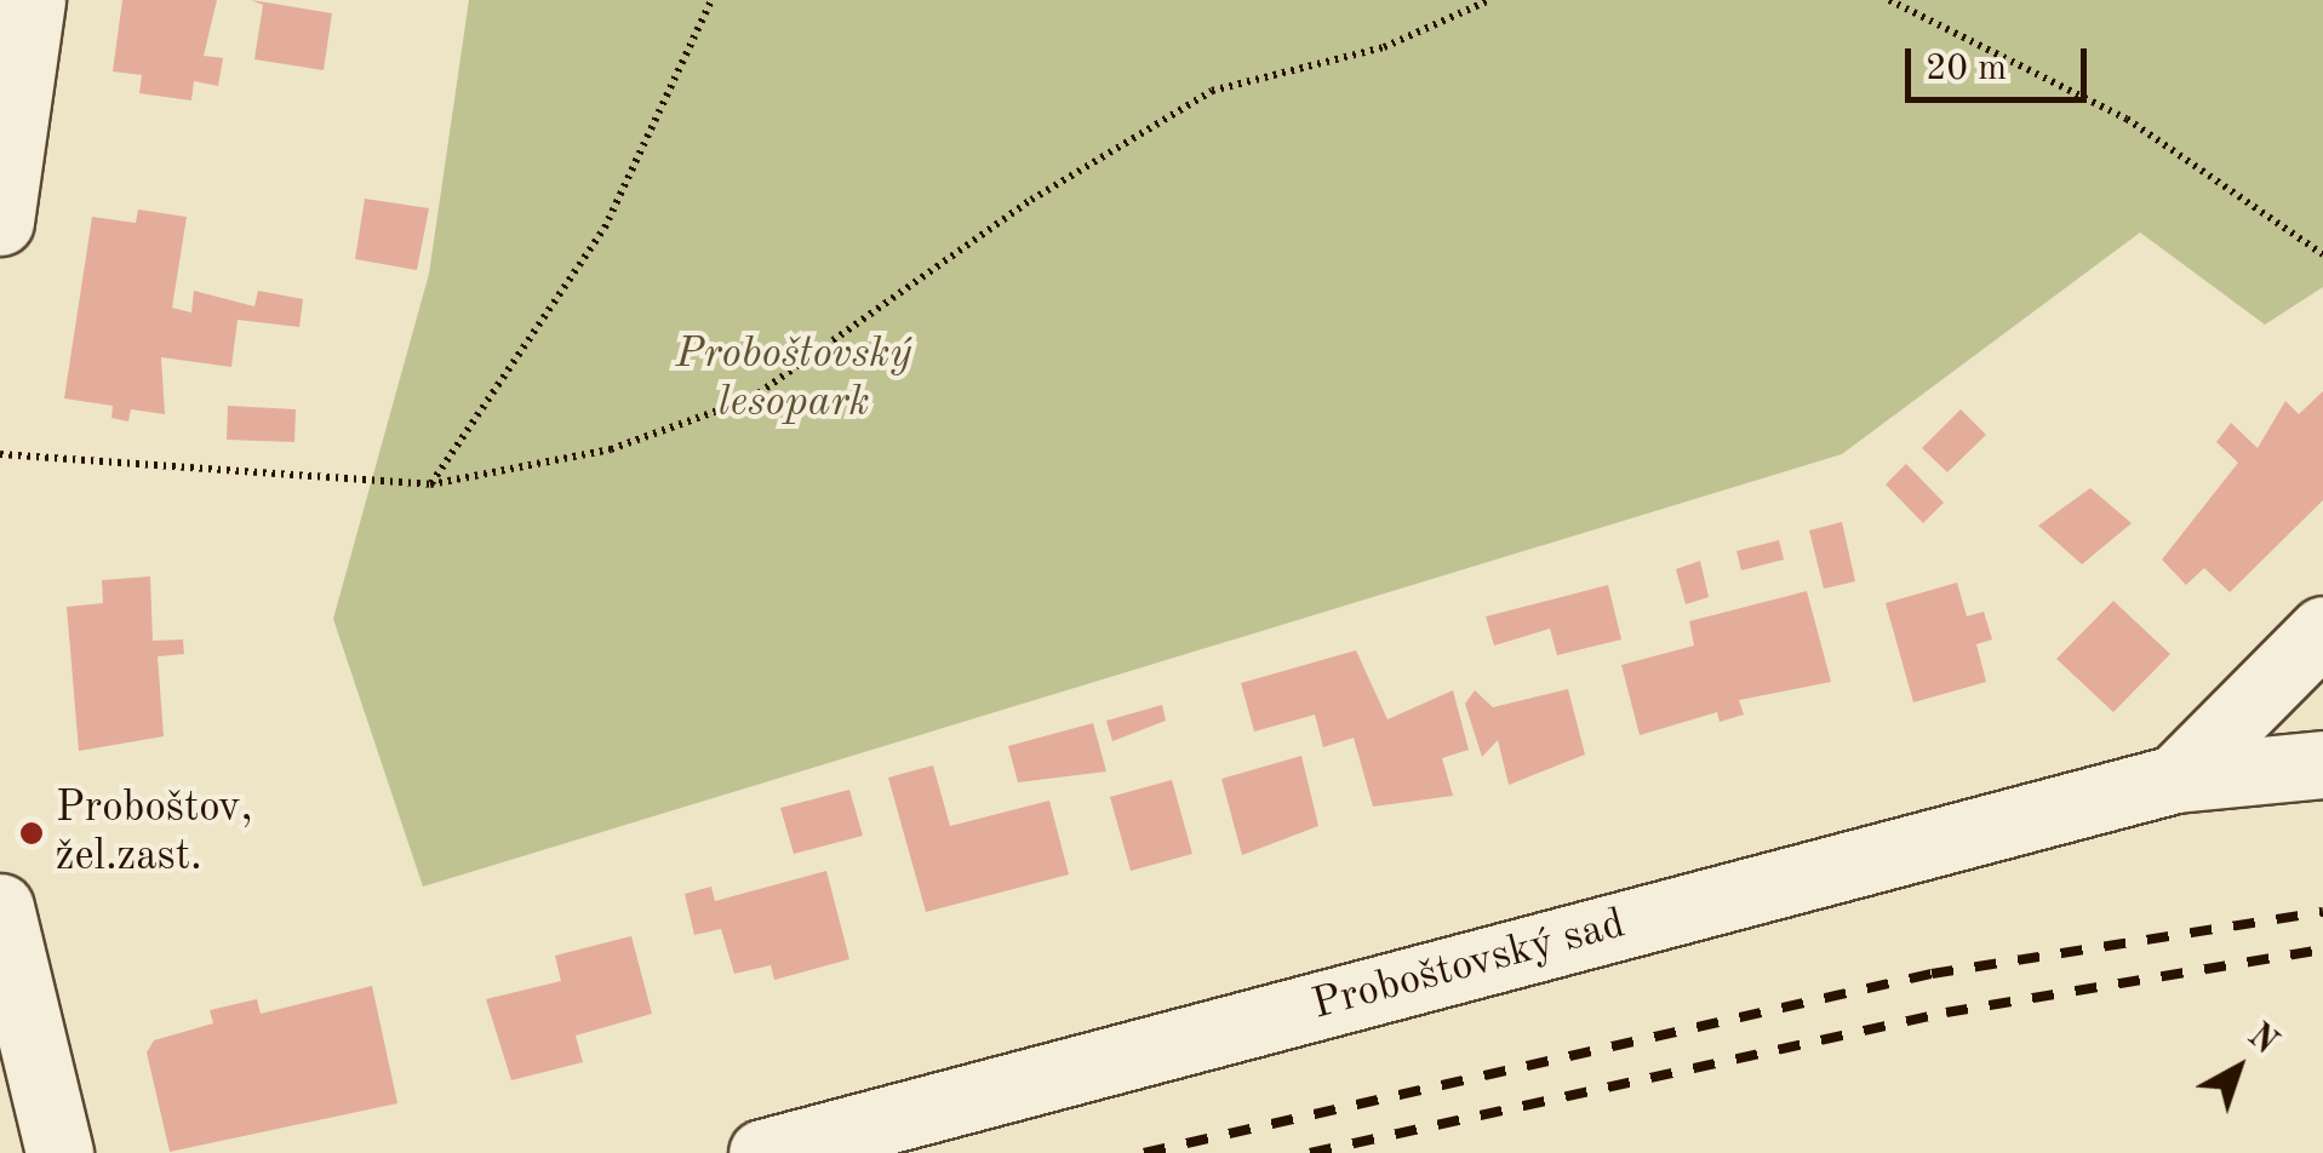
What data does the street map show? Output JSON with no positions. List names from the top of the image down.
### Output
{
  "streets": {
    "street": ["Proboštovský sad"]
  },
  "parks": ["Proboštovský lesopark"],
  "places": ["Proboštov, žel.zast."],
  "scale_bar": "20 m",
  "north": "top right"
}
